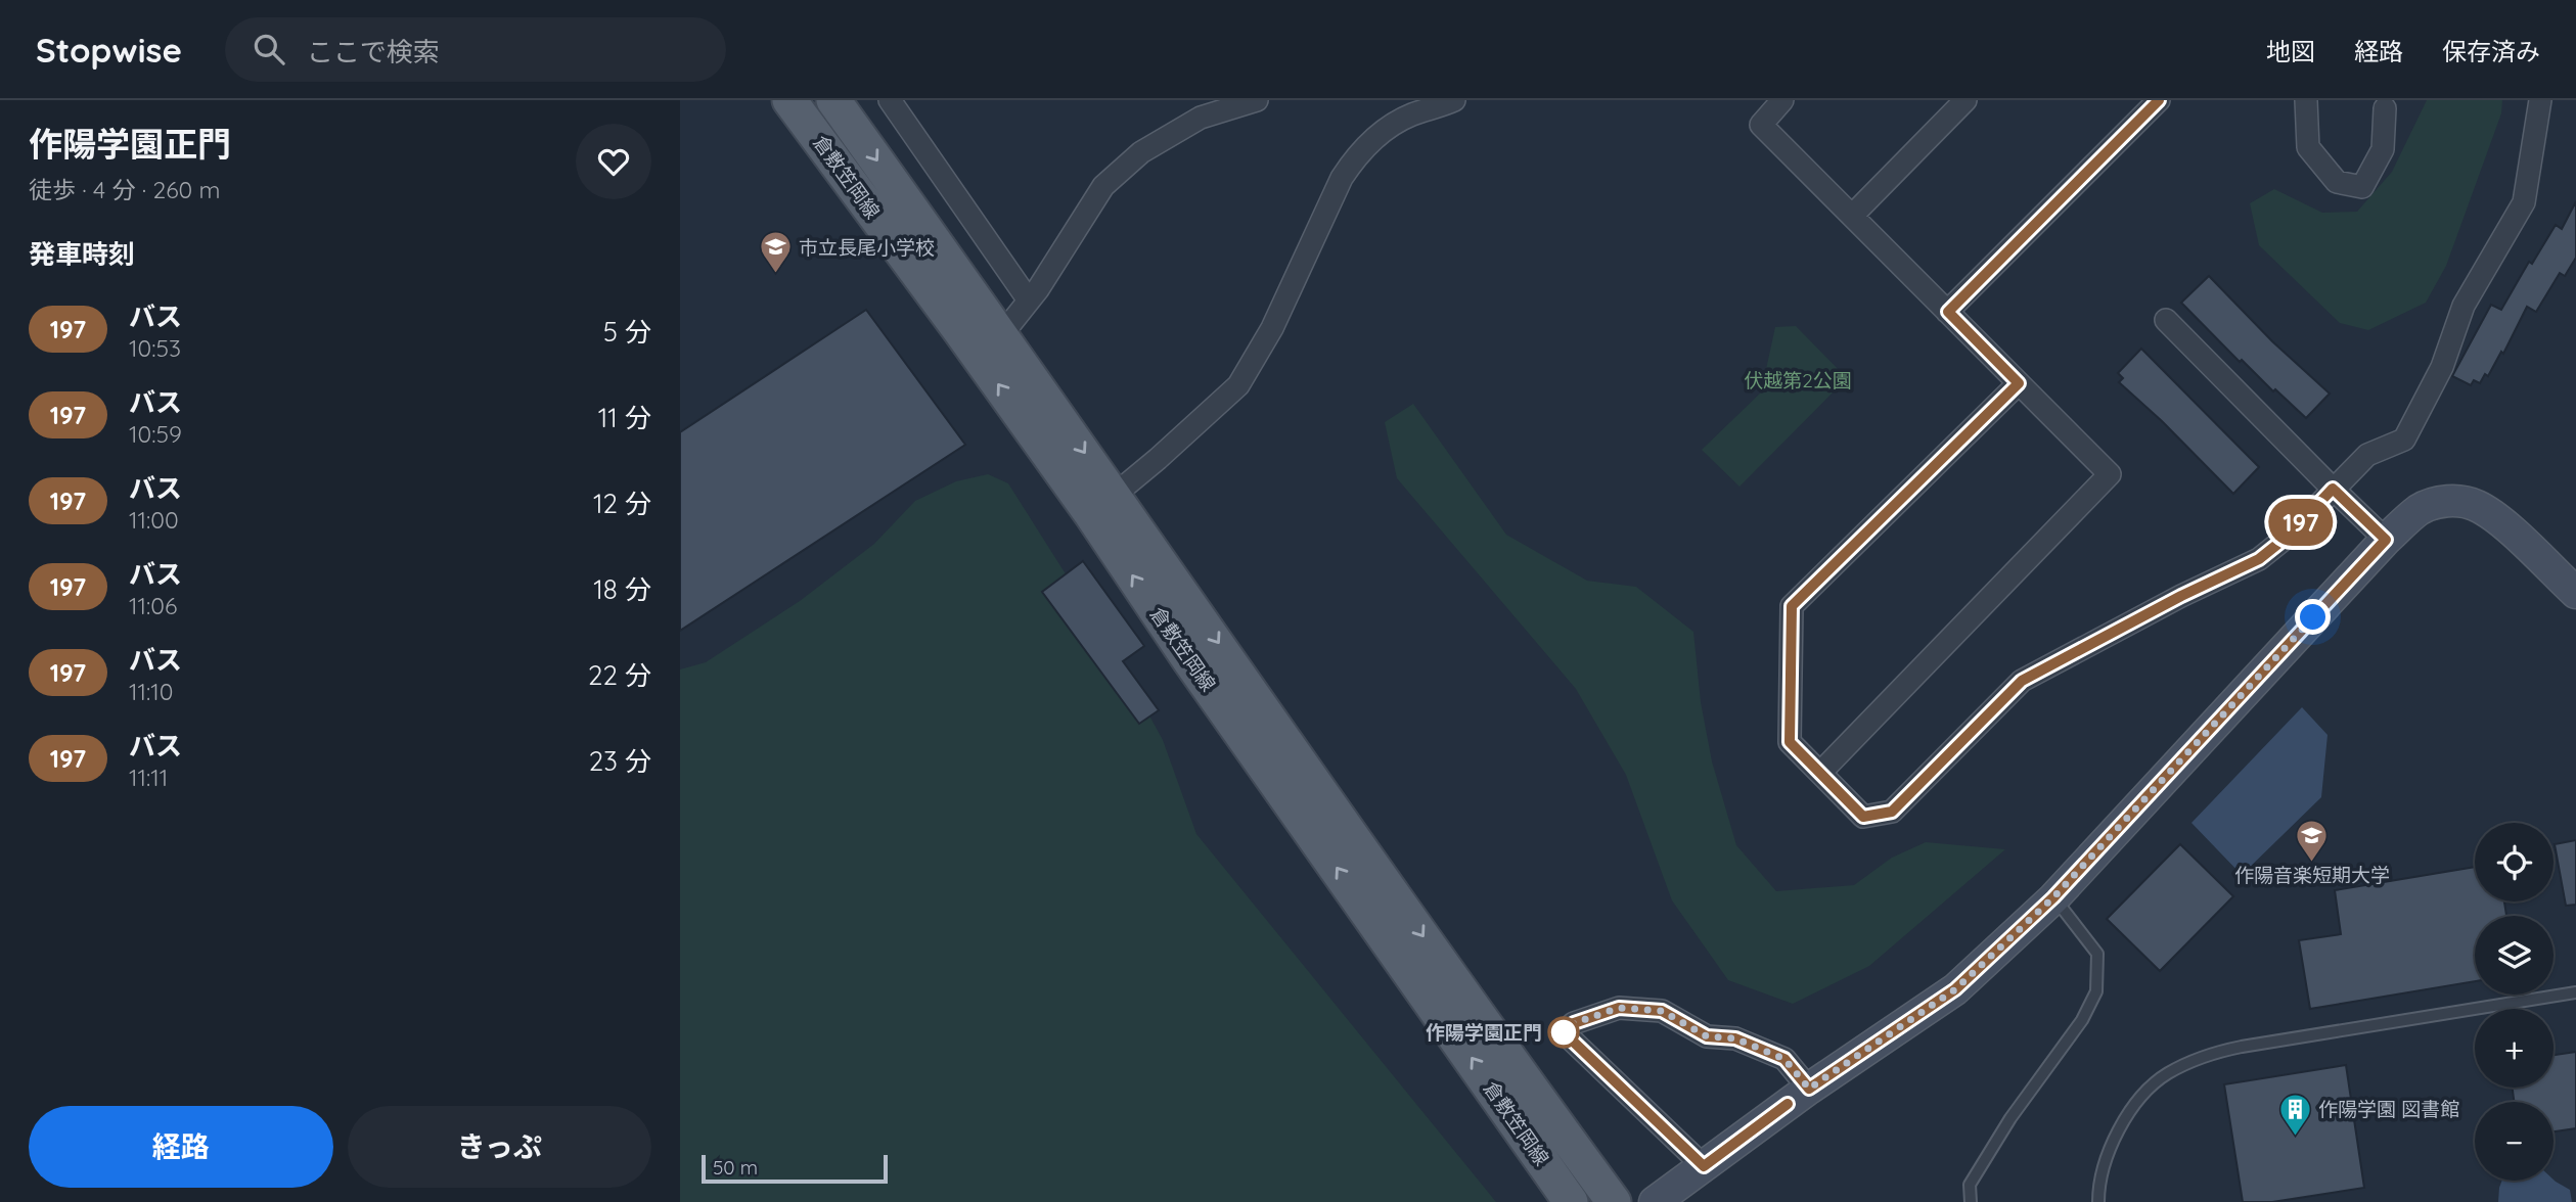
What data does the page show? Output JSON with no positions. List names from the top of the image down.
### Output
{
  "streets": {
    "main road": ["倉敷笠岡線"]
  },
  "parks": ["伏越第2公園"],
  "places": {
    "school or university": ["市立長尾小学校", "作陽音楽短期大学"],
    "other": ["作陽学園正門"],
    "building": ["作陽学園 図書館"]
  },
  "lines": ["bus line 197"],
  "scale_bar": "50 m",
  "page": {
    "header": "Stopwise",
    "search": "ここで検索",
    "nav": ["地図", "経路", "保存済み"],
    "heading": [
      ["作陽学園正門", "徒歩 · 4 分 · 260 m"],
      "発車時刻"
    ],
    "on_map": "197",
    "list": [
      {
        "mark": "197",
        "name": "バス",
        "note": "10:53",
        "value": "5 分"
      },
      {
        "mark": "197",
        "name": "バス",
        "note": "10:59",
        "value": "11 分"
      },
      {
        "mark": "197",
        "name": "バス",
        "note": "11:00",
        "value": "12 分"
      },
      {
        "mark": "197",
        "name": "バス",
        "note": "11:06",
        "value": "18 分"
      },
      {
        "mark": "197",
        "name": "バス",
        "note": "11:10",
        "value": "22 分"
      },
      {
        "mark": "197",
        "name": "バス",
        "note": "11:11",
        "value": "23 分"
      }
    ],
    "map_buttons": ["+", "−"],
    "buttons": ["経路", "きっぷ"],
    "scale": "50 m"
  }
}
